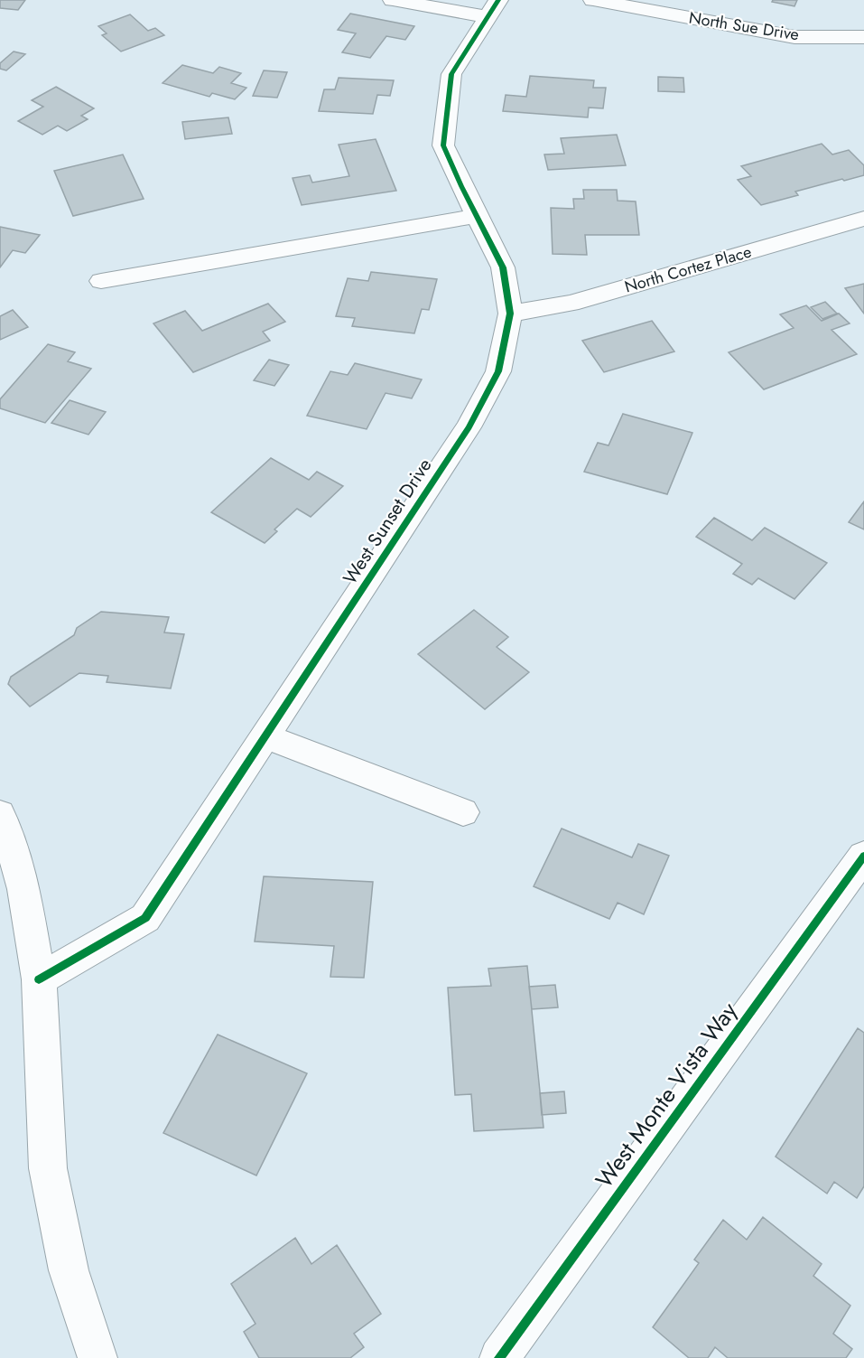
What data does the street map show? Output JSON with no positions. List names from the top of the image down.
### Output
{
  "streets": {
    "street": [
      "North Sue Drive",
      "North Cortez Place",
      "West Sunset Drive",
      "West Monte Vista Way"
    ]
  },
  "crossings": [
    ["North Cortez Place", "West Sunset Drive"]
  ]
}
